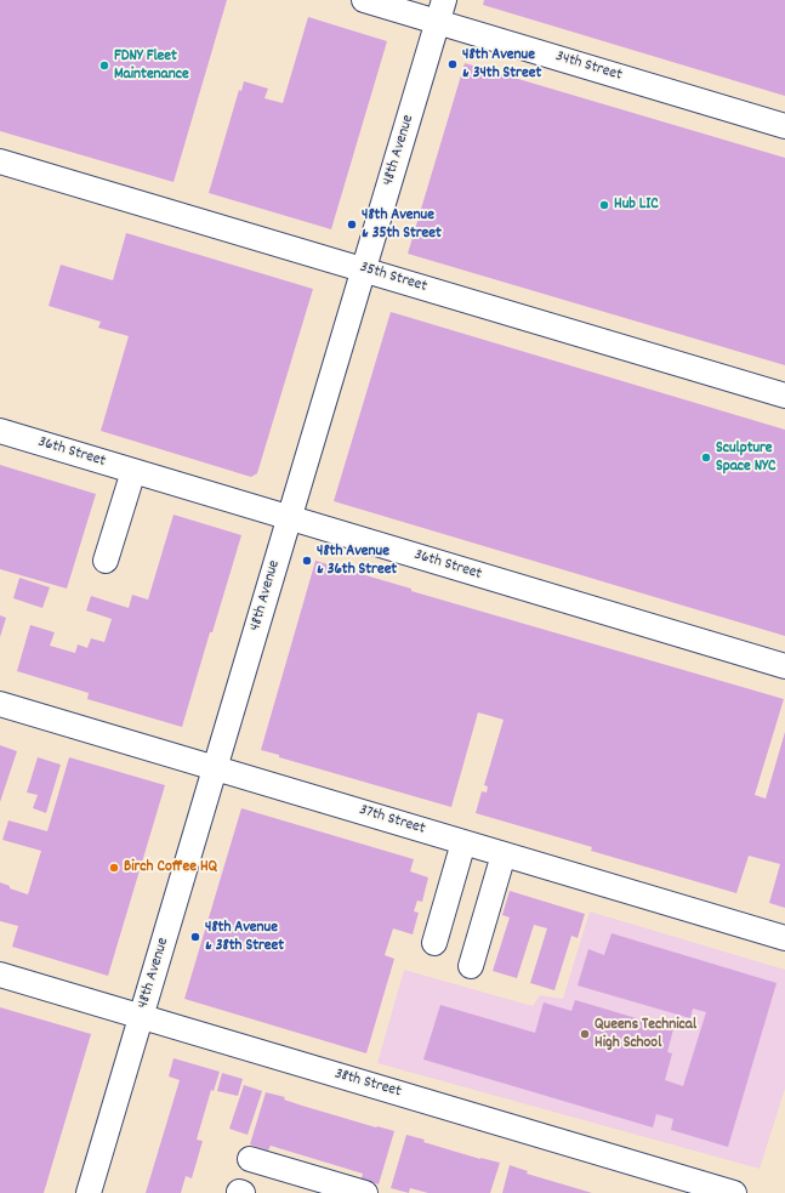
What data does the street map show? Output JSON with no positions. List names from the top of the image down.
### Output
{
  "streets": {
    "street": [
      "34th Street",
      "48th Avenue",
      "35th Street",
      "36th Street",
      "37th Street",
      "38th Street"
    ]
  },
  "crossings": [
    ["34th Street", "48th Avenue"],
    ["48th Avenue", "35th Street"],
    ["48th Avenue", "36th Street"],
    ["48th Avenue", "37th Street"],
    ["48th Avenue", "38th Street"]
  ],
  "places": [
    "48th Avenue & 34th Street",
    "FDNY Fleet Maintenance",
    "Hub LIC",
    "48th Avenue & 35th Street",
    "Sculpture Space NYC",
    "48th Avenue & 36th Street",
    "Birch Coffee HQ",
    "48th Avenue & 38th Street",
    "Queens Technical High School"
  ]
}
